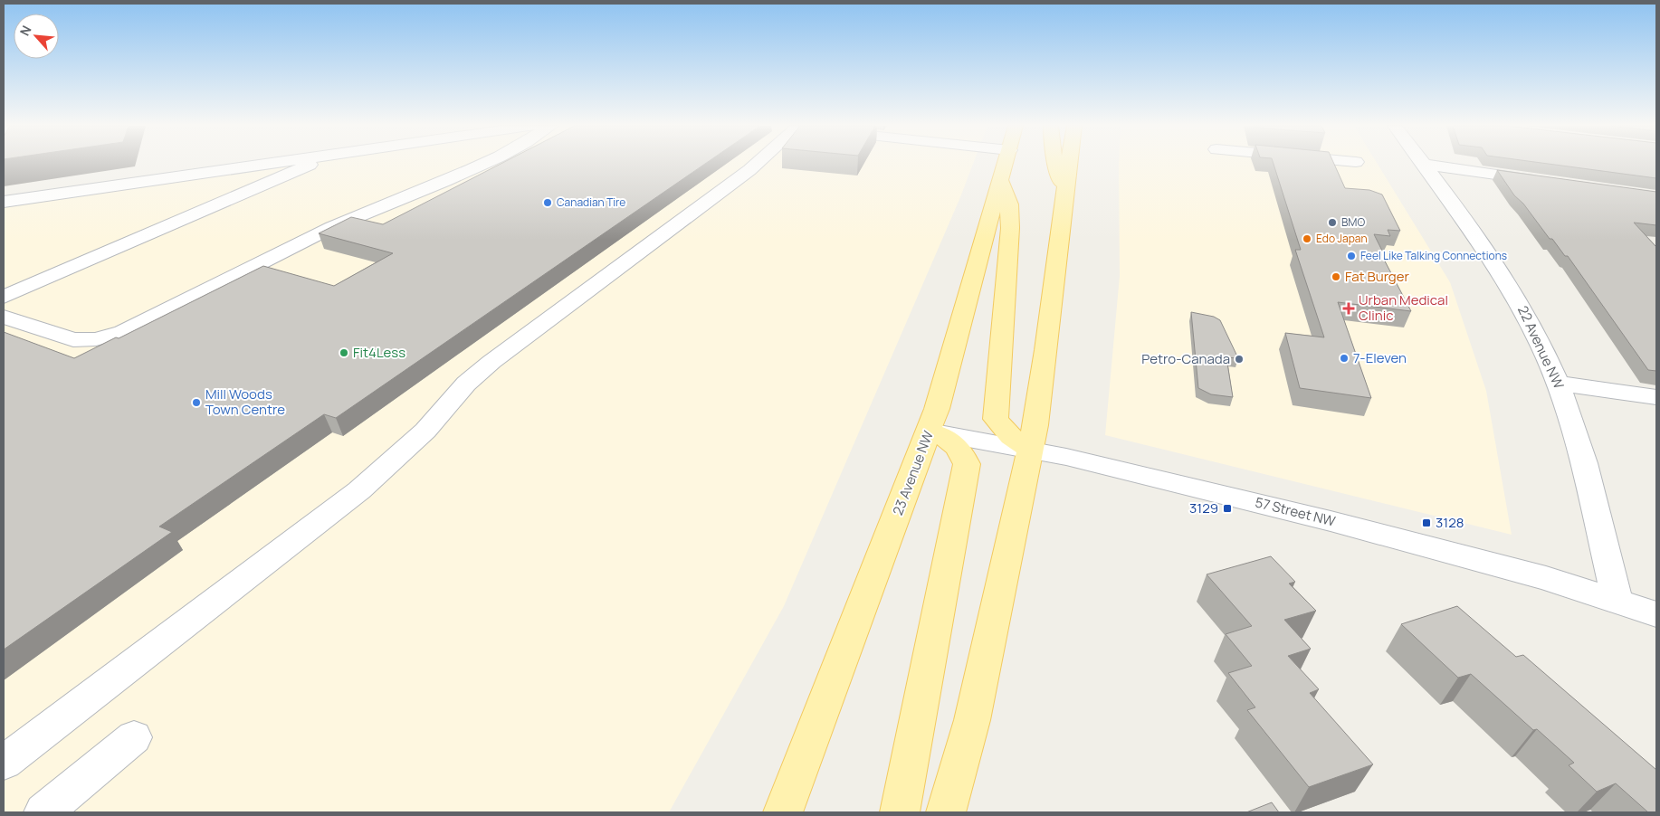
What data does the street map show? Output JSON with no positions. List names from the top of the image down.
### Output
{
  "streets": {
    "main road": ["23 Avenue NW"],
    "street": ["22 Avenue NW", "57 Street NW"]
  },
  "crossings": [
    ["22 Avenue NW", "57 Street NW"],
    ["23 Avenue NW", "57 Street NW"]
  ],
  "places": {
    "other": [
      "Canadian Tire",
      "BMO",
      "Edo Japan",
      "Feel Like Talking Connections",
      "Fat Burger",
      "Fit4Less",
      "7-Eleven",
      "Petro-Canada",
      "Mill Woods Town Centre"
    ],
    "health": ["Urban Medical Clinic"],
    "transit": ["3129", "3128"]
  },
  "north": "top left"
}
